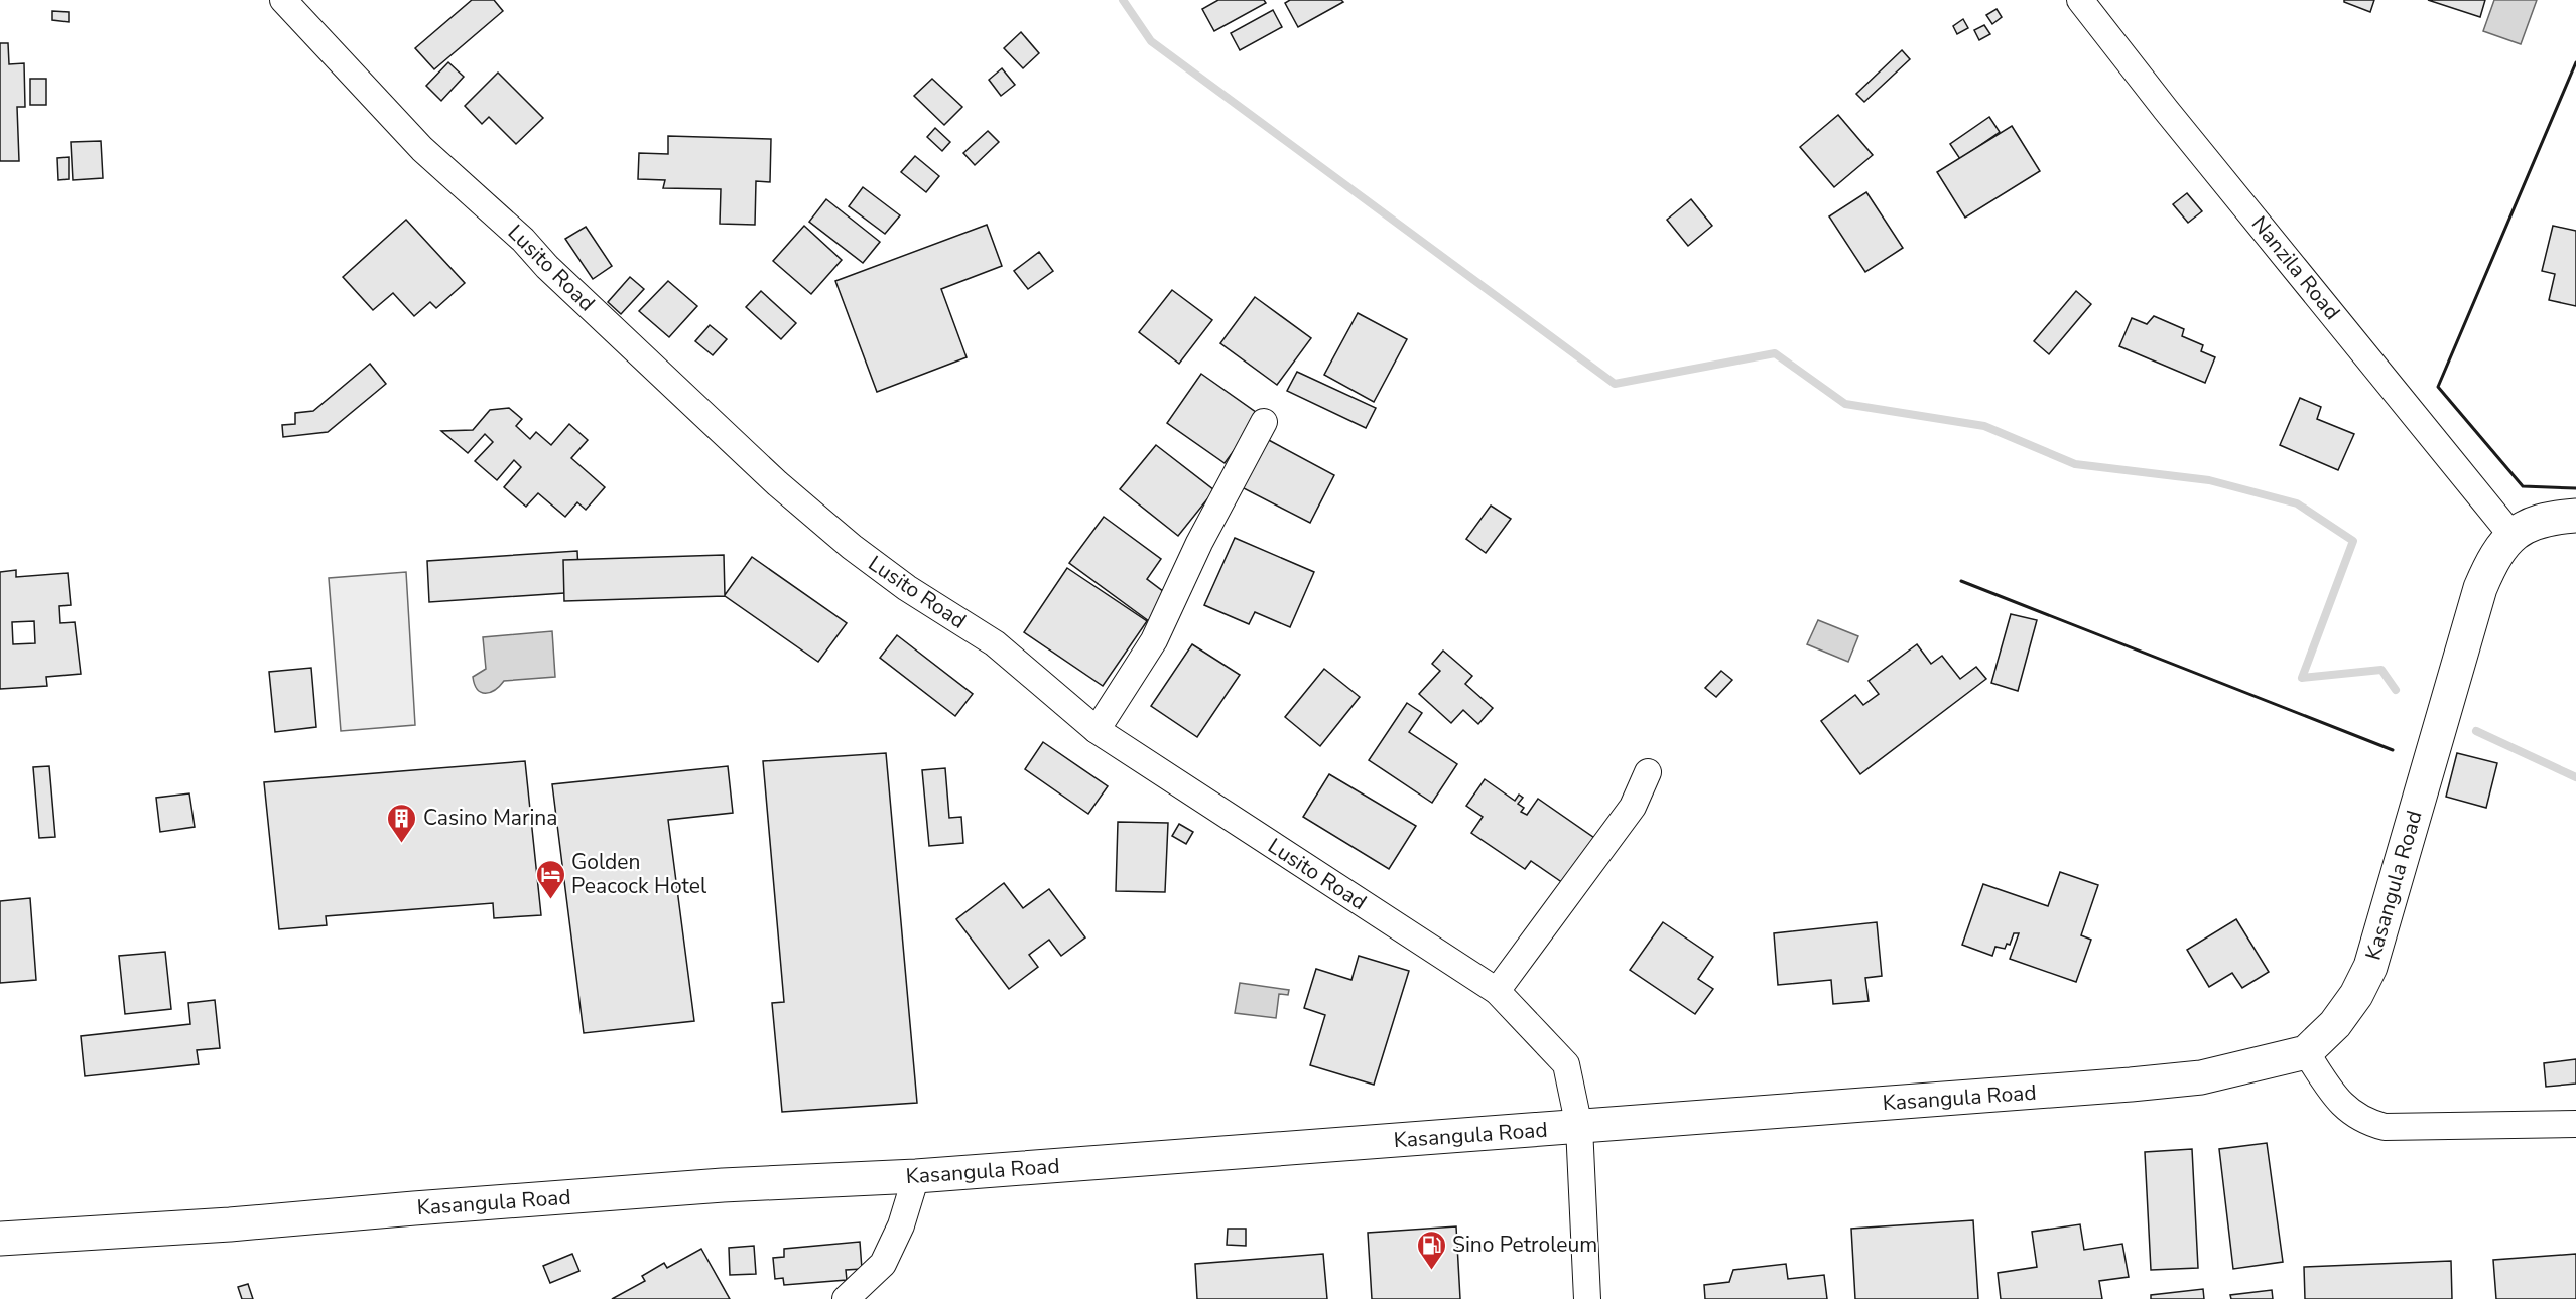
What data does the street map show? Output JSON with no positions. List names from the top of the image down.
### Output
{
  "streets": {
    "main road": ["Kasangula Road"],
    "street": ["Lusito Road", "Nanzila Road"]
  },
  "crossings": [
    ["Lusito Road", "Kasangula Road"],
    ["Nanzila Road", "Kasangula Road"]
  ],
  "places": {
    "building": ["Casino Marina"],
    "hotel": ["Golden Peacock Hotel"],
    "fuel station": ["Sino Petroleum"]
  }
}
